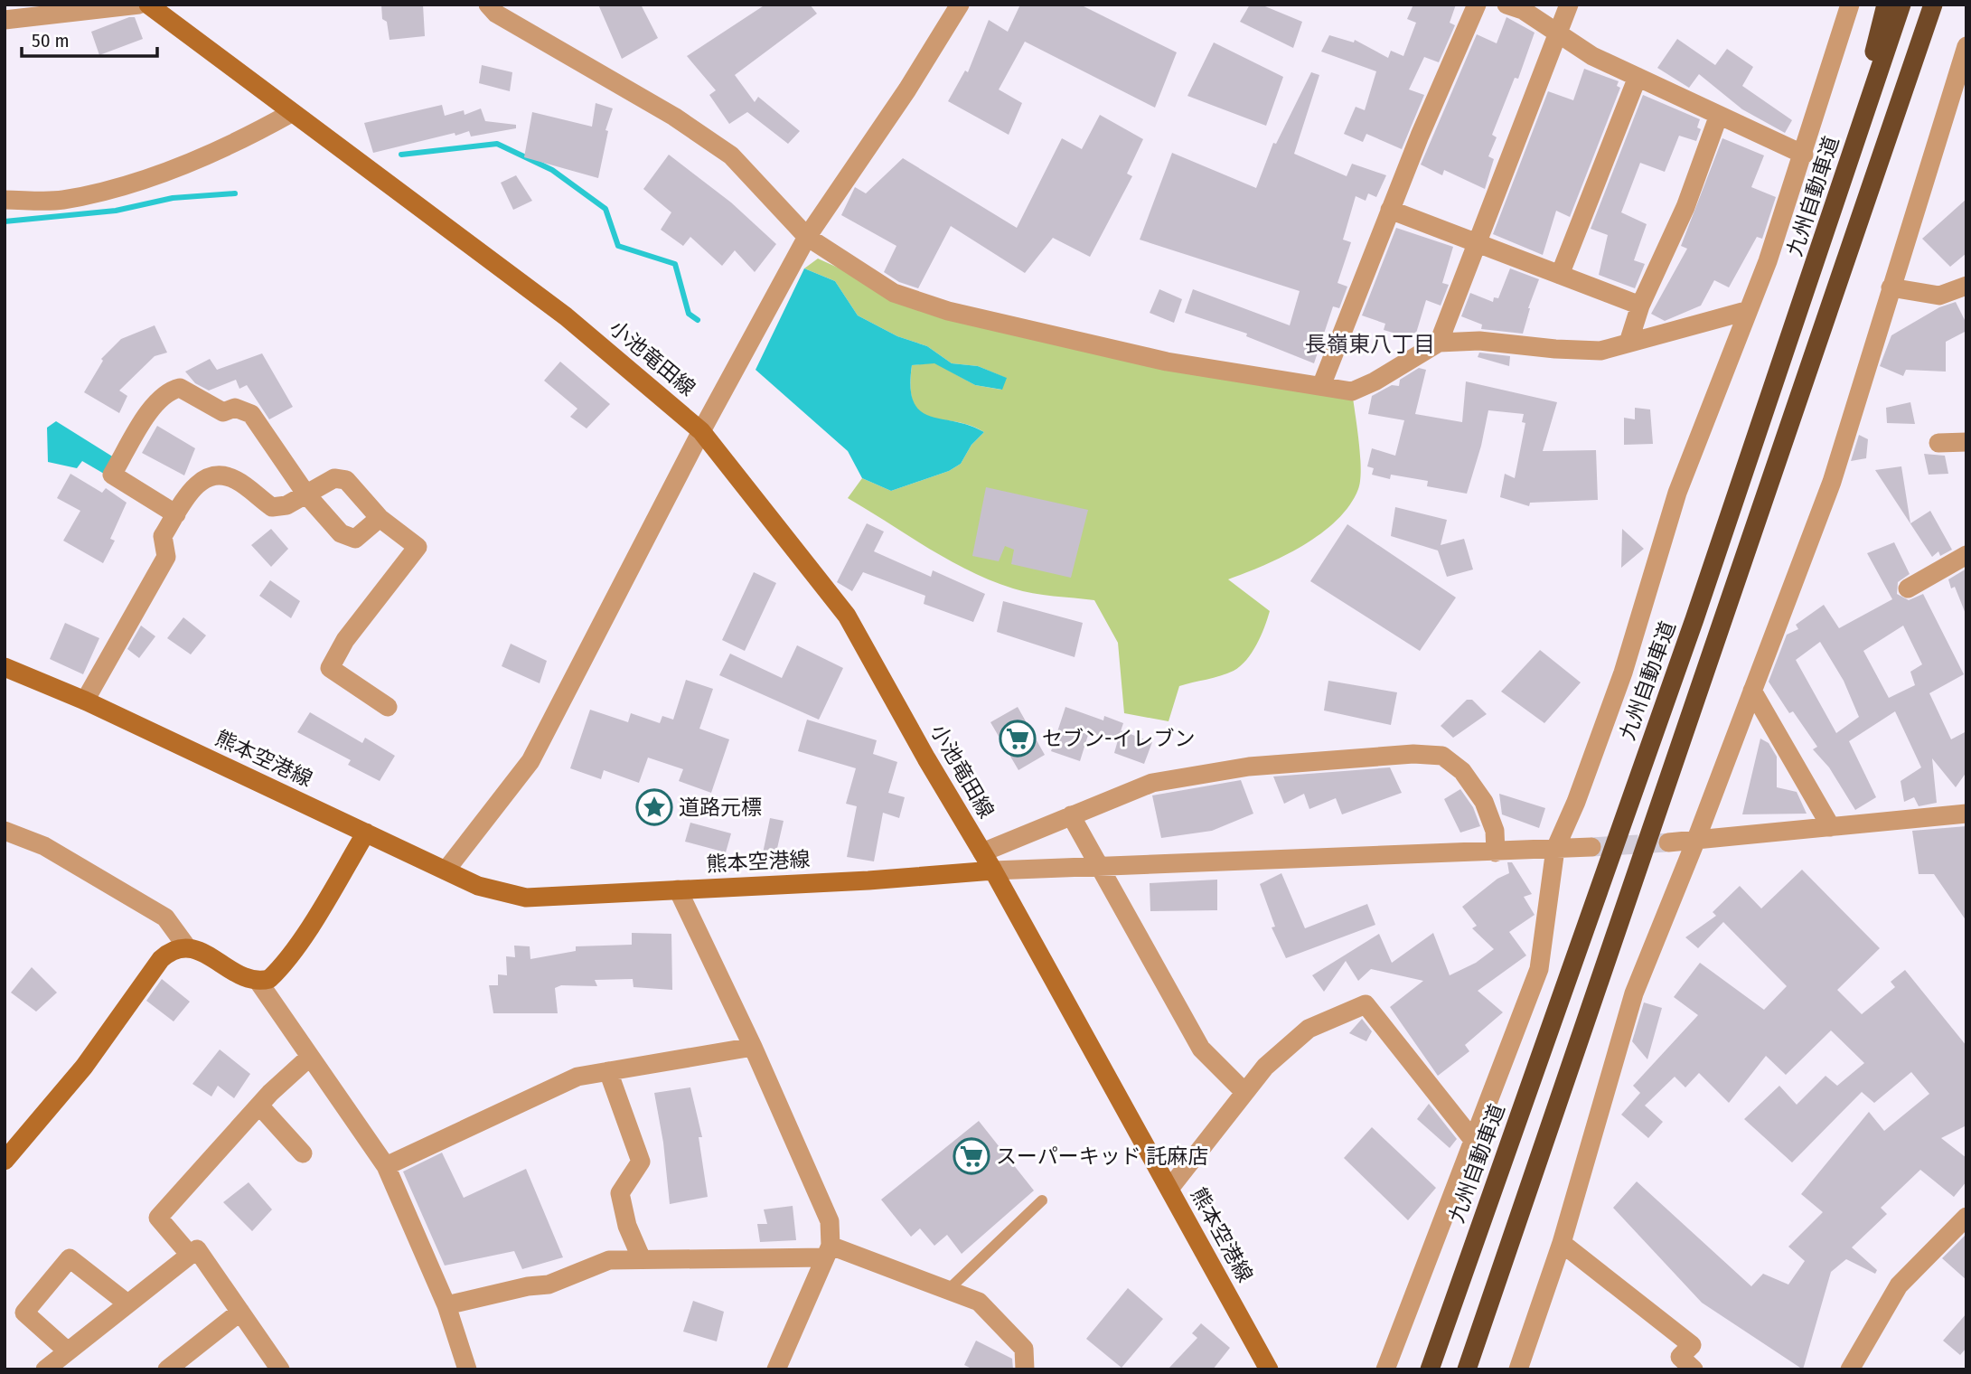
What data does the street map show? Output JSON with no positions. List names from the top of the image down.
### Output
{
  "streets": {
    "highway": ["九州自動車道"],
    "main road": ["小池竜田線", "熊本空港線"]
  },
  "crossings": [
    ["小池竜田線", "熊本空港線"]
  ],
  "districts": ["長嶺東八丁目"],
  "places": {
    "supermarket": ["セブン-イレブン", "スーパーキッド 託麻店"],
    "place": ["道路元標"]
  },
  "scale_bar": "50 m"
}
